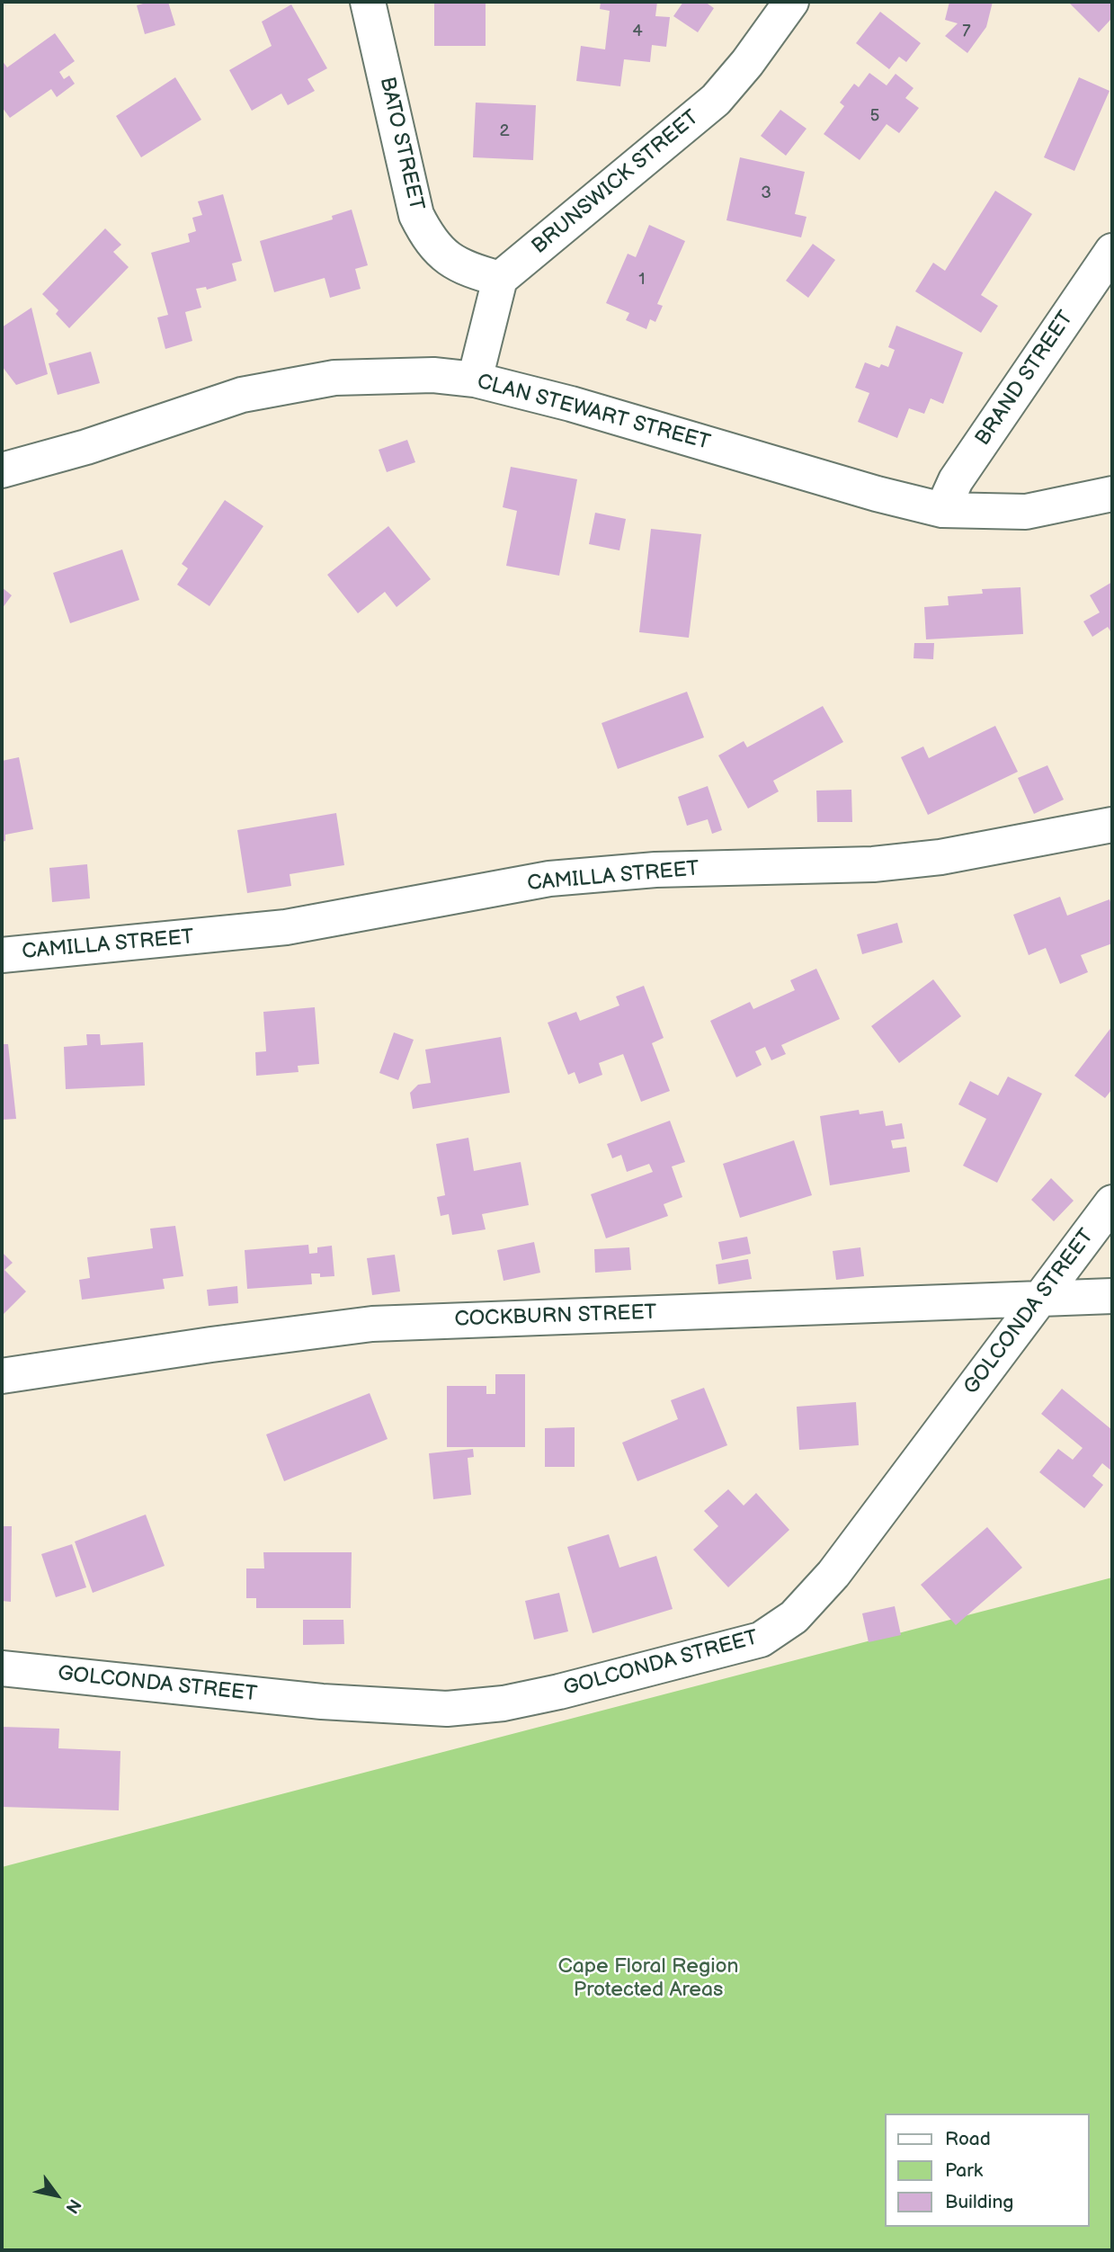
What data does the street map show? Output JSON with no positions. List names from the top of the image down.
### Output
{
  "streets": {
    "street": [
      "BATO STREET",
      "BRUNSWICK STREET",
      "BRAND STREET",
      "CLAN STEWART STREET",
      "CAMILLA STREET",
      "GOLCONDA STREET",
      "COCKBURN STREET"
    ]
  },
  "crossings": [
    ["BATO STREET", "BRUNSWICK STREET"],
    ["BRAND STREET", "CLAN STEWART STREET"],
    ["GOLCONDA STREET", "COCKBURN STREET"]
  ],
  "parks": ["Cape Floral Region Protected Areas"],
  "house_numbers": [
    "4",
    "7",
    "5",
    "2",
    "3",
    "1"
  ],
  "legend": ["Road", "Park", "Building"],
  "north": "bottom right"
}
